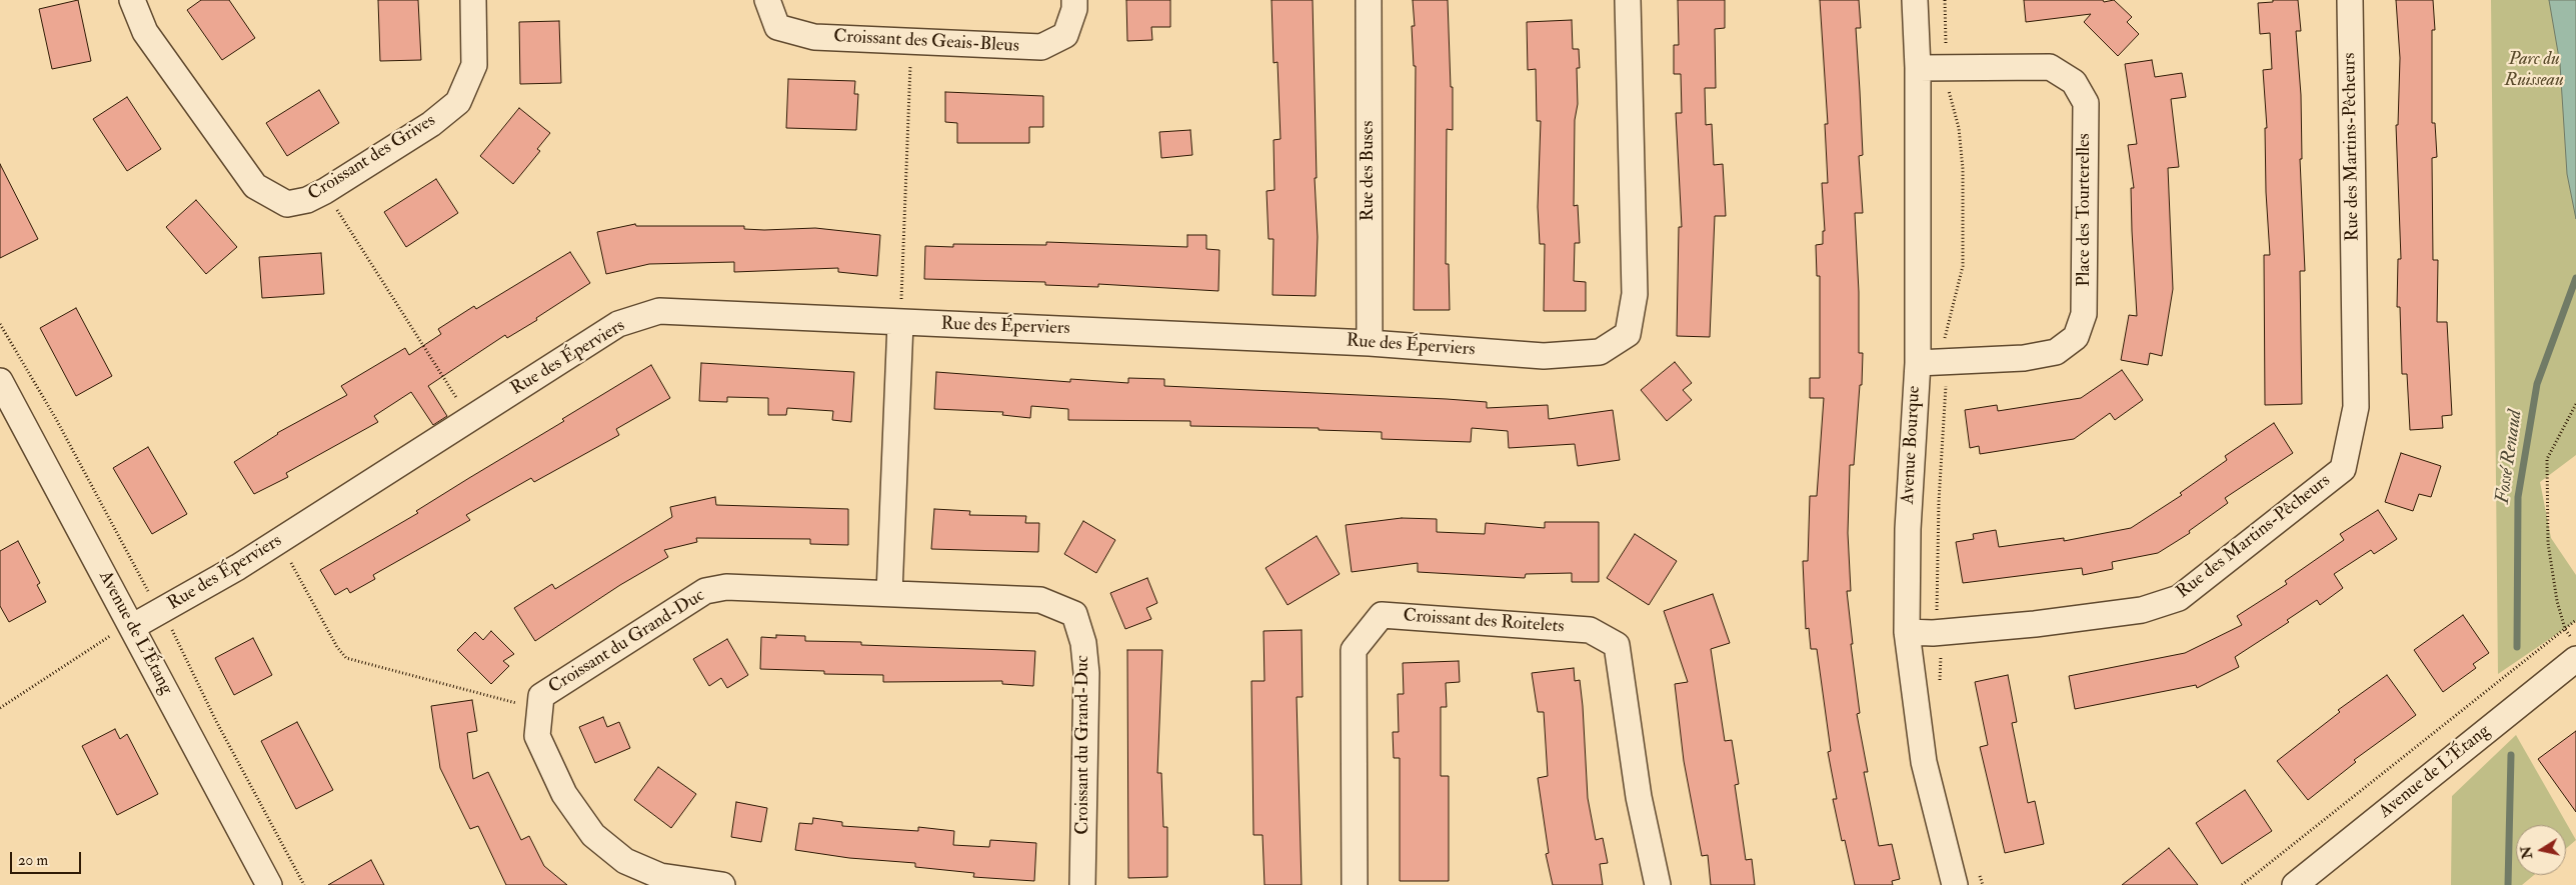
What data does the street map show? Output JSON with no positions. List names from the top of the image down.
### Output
{
  "streets": {
    "street": [
      "Croissant des Geais-Bleus",
      "Rue des Martins-Pêcheurs",
      "Croissant des Grives",
      "Rue des Buses",
      "Place des Tourterelles",
      "Rue des Éperviers",
      "Avenue Bourque",
      "Croissant des Roitelets",
      "Avenue de L'Étang",
      "Croissant du Grand-Duc"
    ]
  },
  "crossings": [
    ["Rue des Martins-Pêcheurs", "Avenue Bourque"],
    ["Rue des Buses", "Rue des Éperviers"],
    ["Place des Tourterelles", "Avenue Bourque"],
    ["Rue des Éperviers", "Avenue de L'Étang"]
  ],
  "water": ["Fossé Renaud"],
  "parks": ["Parc du Ruisseau"],
  "scale_bar": "20 m",
  "north": "left"
}
